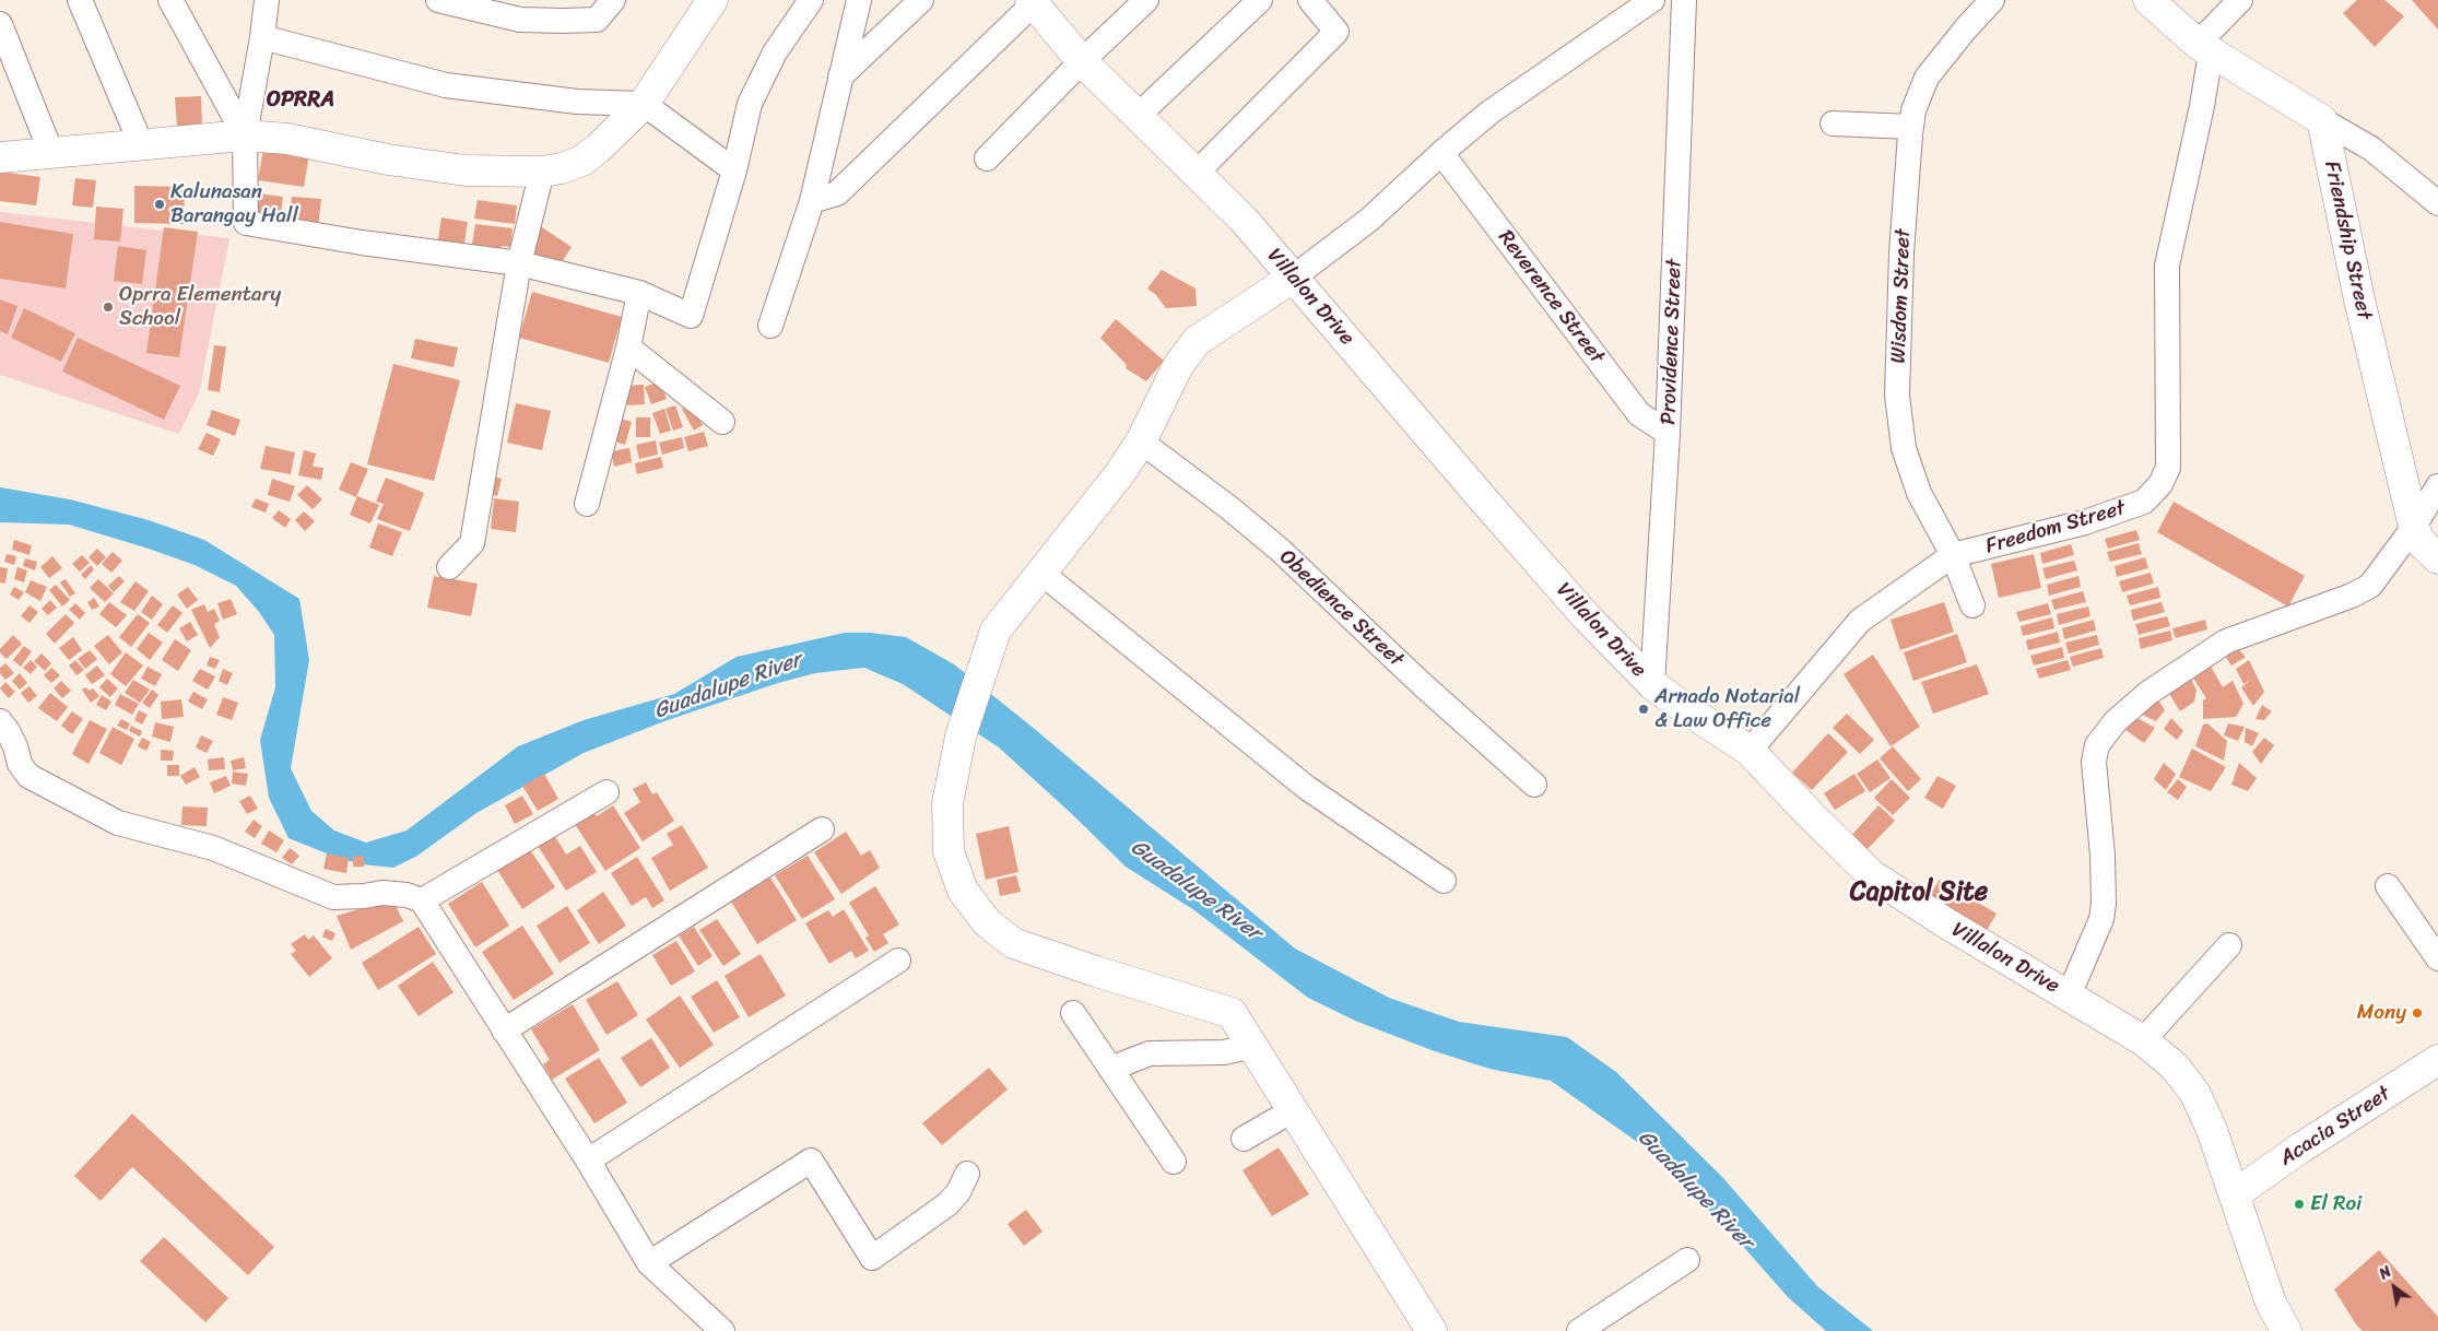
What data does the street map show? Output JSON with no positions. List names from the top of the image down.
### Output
{
  "streets": {
    "street": [
      "Friendship Street",
      "Wisdom Street",
      "Villalon Drive",
      "Reverence Street",
      "Providence Street",
      "Freedom Street",
      "Obedience Street",
      "Acacia Street"
    ]
  },
  "crossings": [
    ["Wisdom Street", "Freedom Street"],
    ["Villalon Drive", "Providence Street"],
    ["Villalon Drive", "Freedom Street"],
    ["Villalon Drive", "Acacia Street"],
    ["Reverence Street", "Providence Street"]
  ],
  "districts": ["OPRRA", "Capitol Site"],
  "water": ["Guadalupe River"],
  "places": [
    "Kalunasan Barangay Hall",
    "Oprra Elementary School",
    "Arnado Notarial & Law Office",
    "Mony",
    "El Roi"
  ],
  "north": "top left"
}
